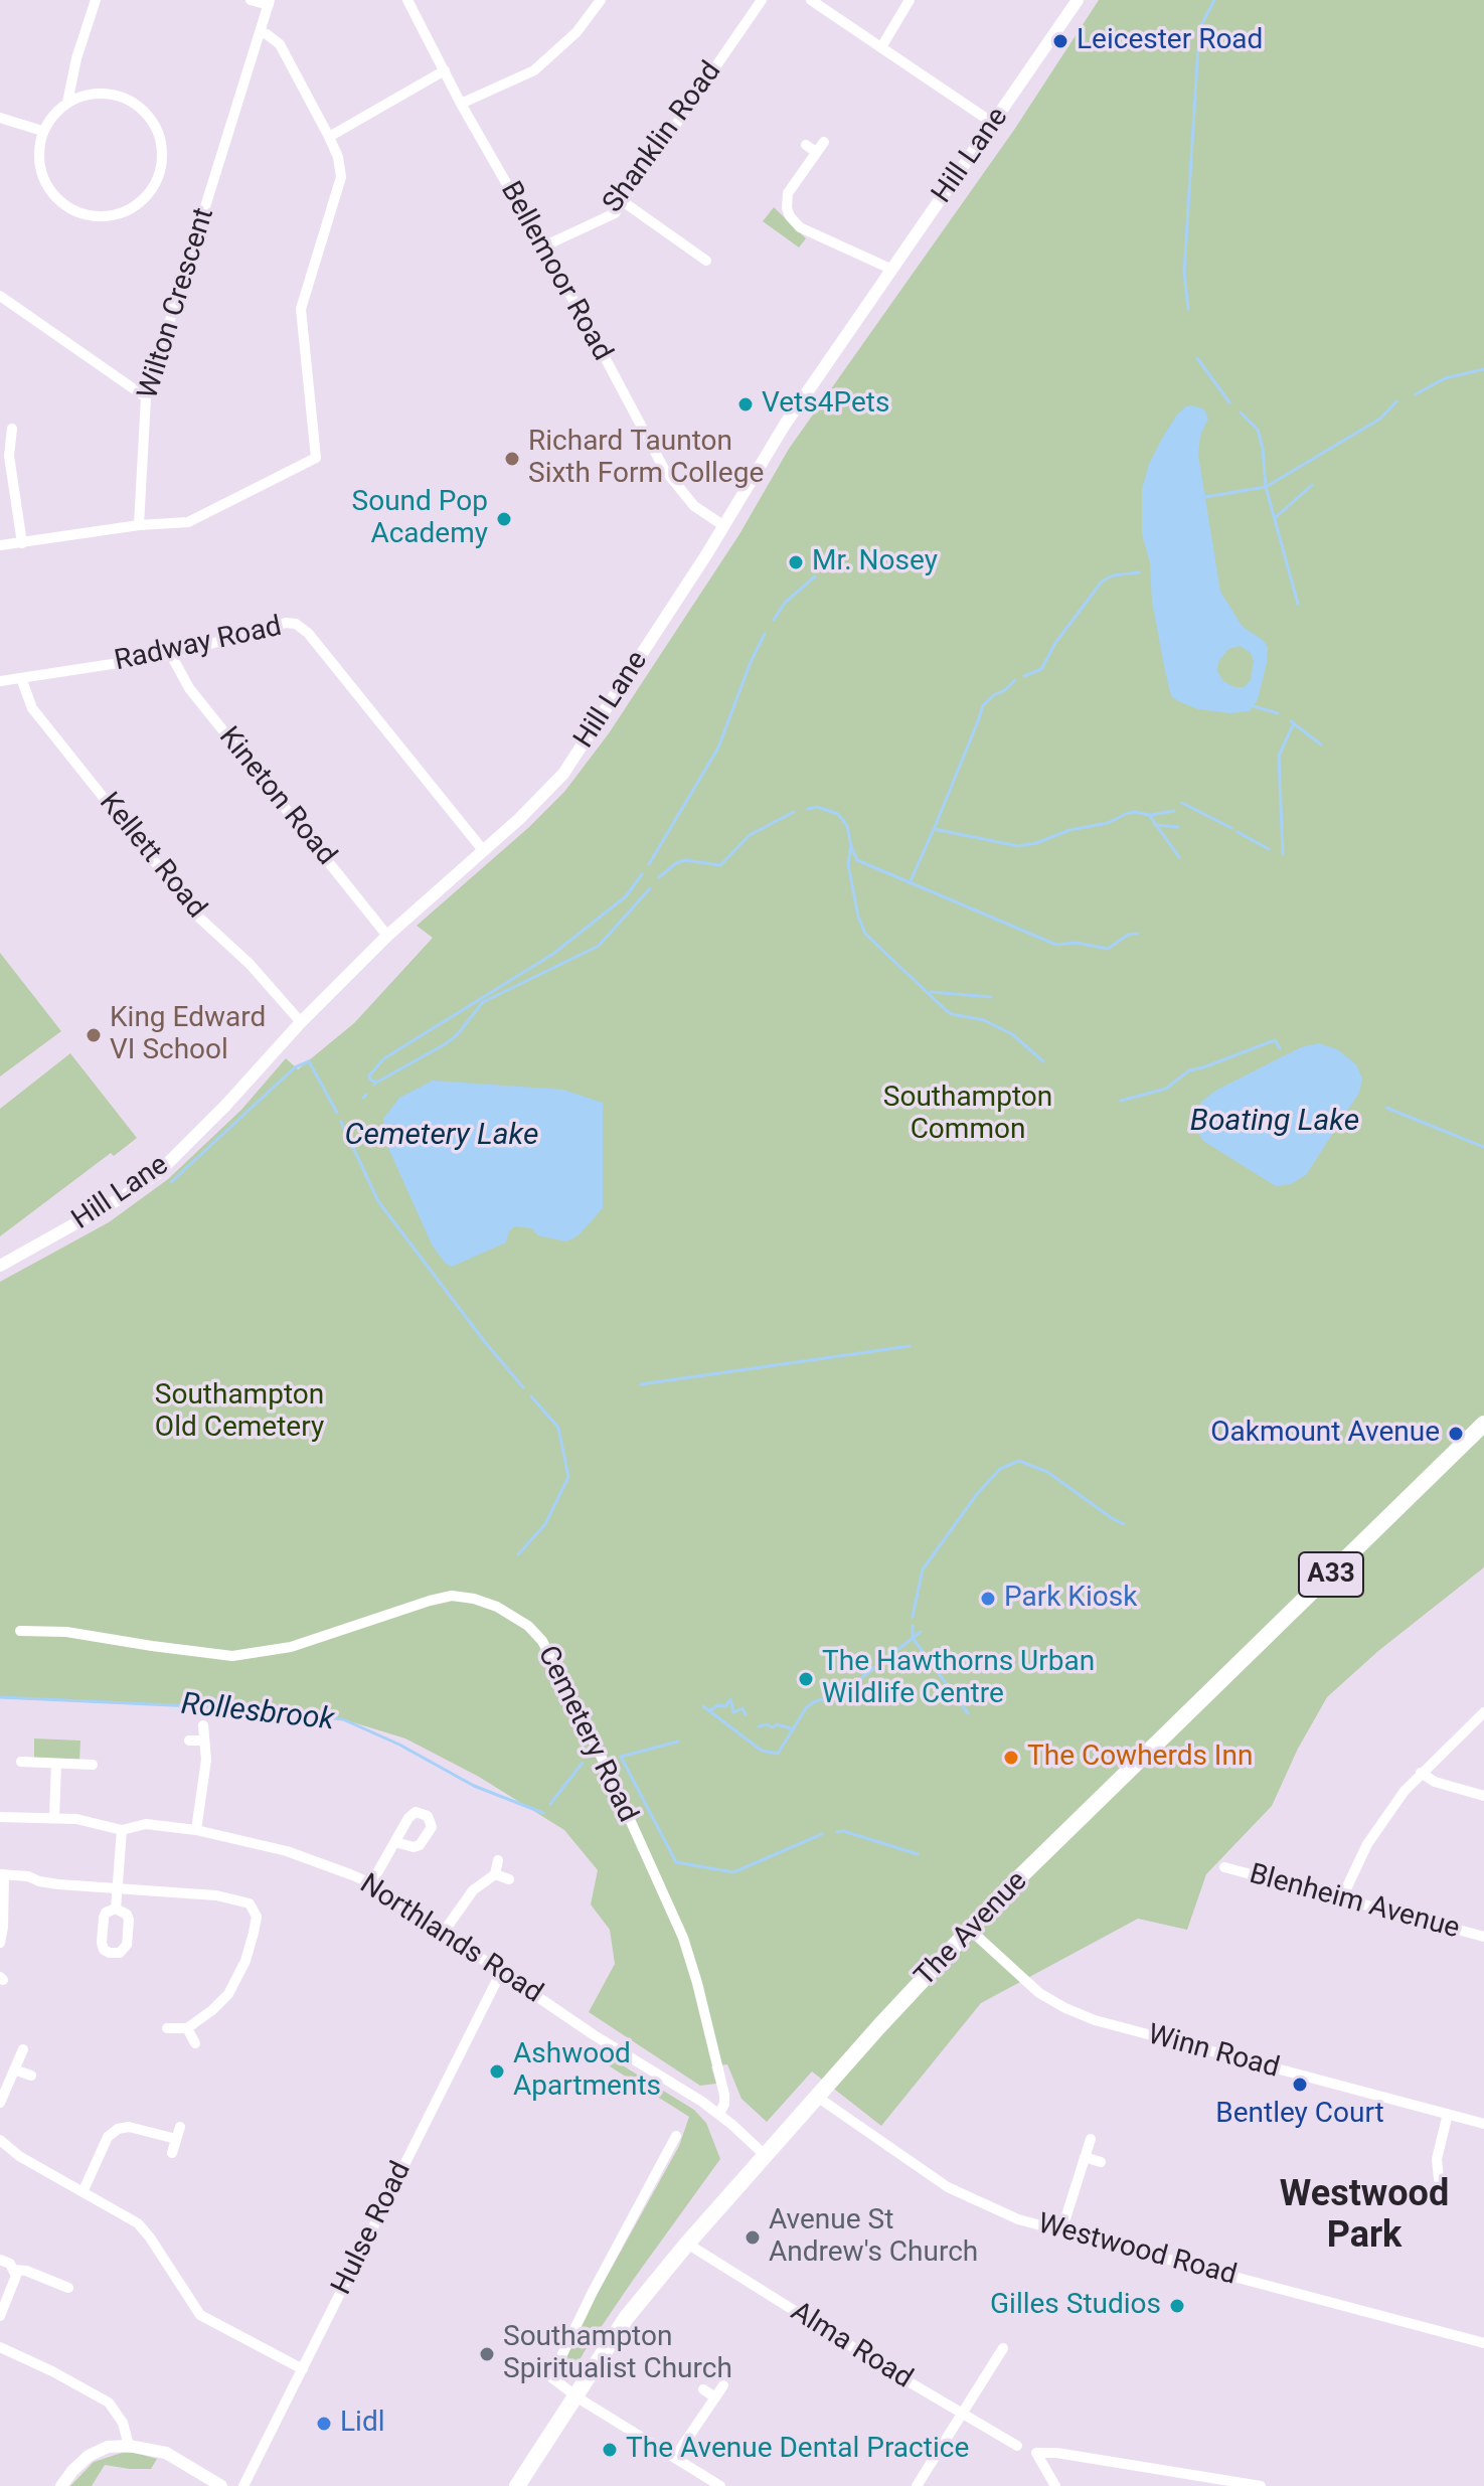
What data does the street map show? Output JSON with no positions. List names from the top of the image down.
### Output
{
  "streets": {
    "main road": ["A33", "The Avenue"],
    "street": [
      "Shanklin Road",
      "Hill Lane",
      "Bellemoor Road",
      "Wilton Crescent",
      "Radway Road",
      "Kineton Road",
      "Kellett Road",
      "Cemetery Road",
      "Blenheim Avenue",
      "Northlands Road",
      "Winn Road",
      "Hulse Road",
      "Westwood Road",
      "Alma Road"
    ]
  },
  "crossings": [
    ["Shanklin Road", "Bellemoor Road"],
    ["Hill Lane", "Bellemoor Road"],
    ["Hill Lane", "Radway Road"],
    ["Hill Lane", "Kineton Road"],
    ["Hill Lane", "Kellett Road"],
    ["Radway Road", "Kineton Road"],
    ["Radway Road", "Kellett Road"],
    ["Cemetery Road", "Northlands Road"],
    ["The Avenue", "Northlands Road"],
    ["The Avenue", "Winn Road"],
    ["The Avenue", "Westwood Road"],
    ["The Avenue", "Alma Road"],
    ["Northlands Road", "Hulse Road"]
  ],
  "districts": ["Westwood Park"],
  "water": ["Boating Lake", "Cemetery Lake", "Rollesbrook"],
  "parks": ["Southampton Common", "Southampton Old Cemetery"],
  "places": [
    "Leicester Road",
    "Vets4Pets",
    "Richard Taunton Sixth Form College",
    "Sound Pop Academy",
    "Mr. Nosey",
    "King Edward VI School",
    "Oakmount Avenue",
    "Park Kiosk",
    "The Hawthorns Urban Wildlife Centre",
    "The Cowherds Inn",
    "Ashwood Apartments",
    "Bentley Court",
    "Avenue St Andrew's Church",
    "Gilles Studios",
    "Southampton Spiritualist Church",
    "Lidl",
    "The Avenue Dental Practice"
  ]
}
